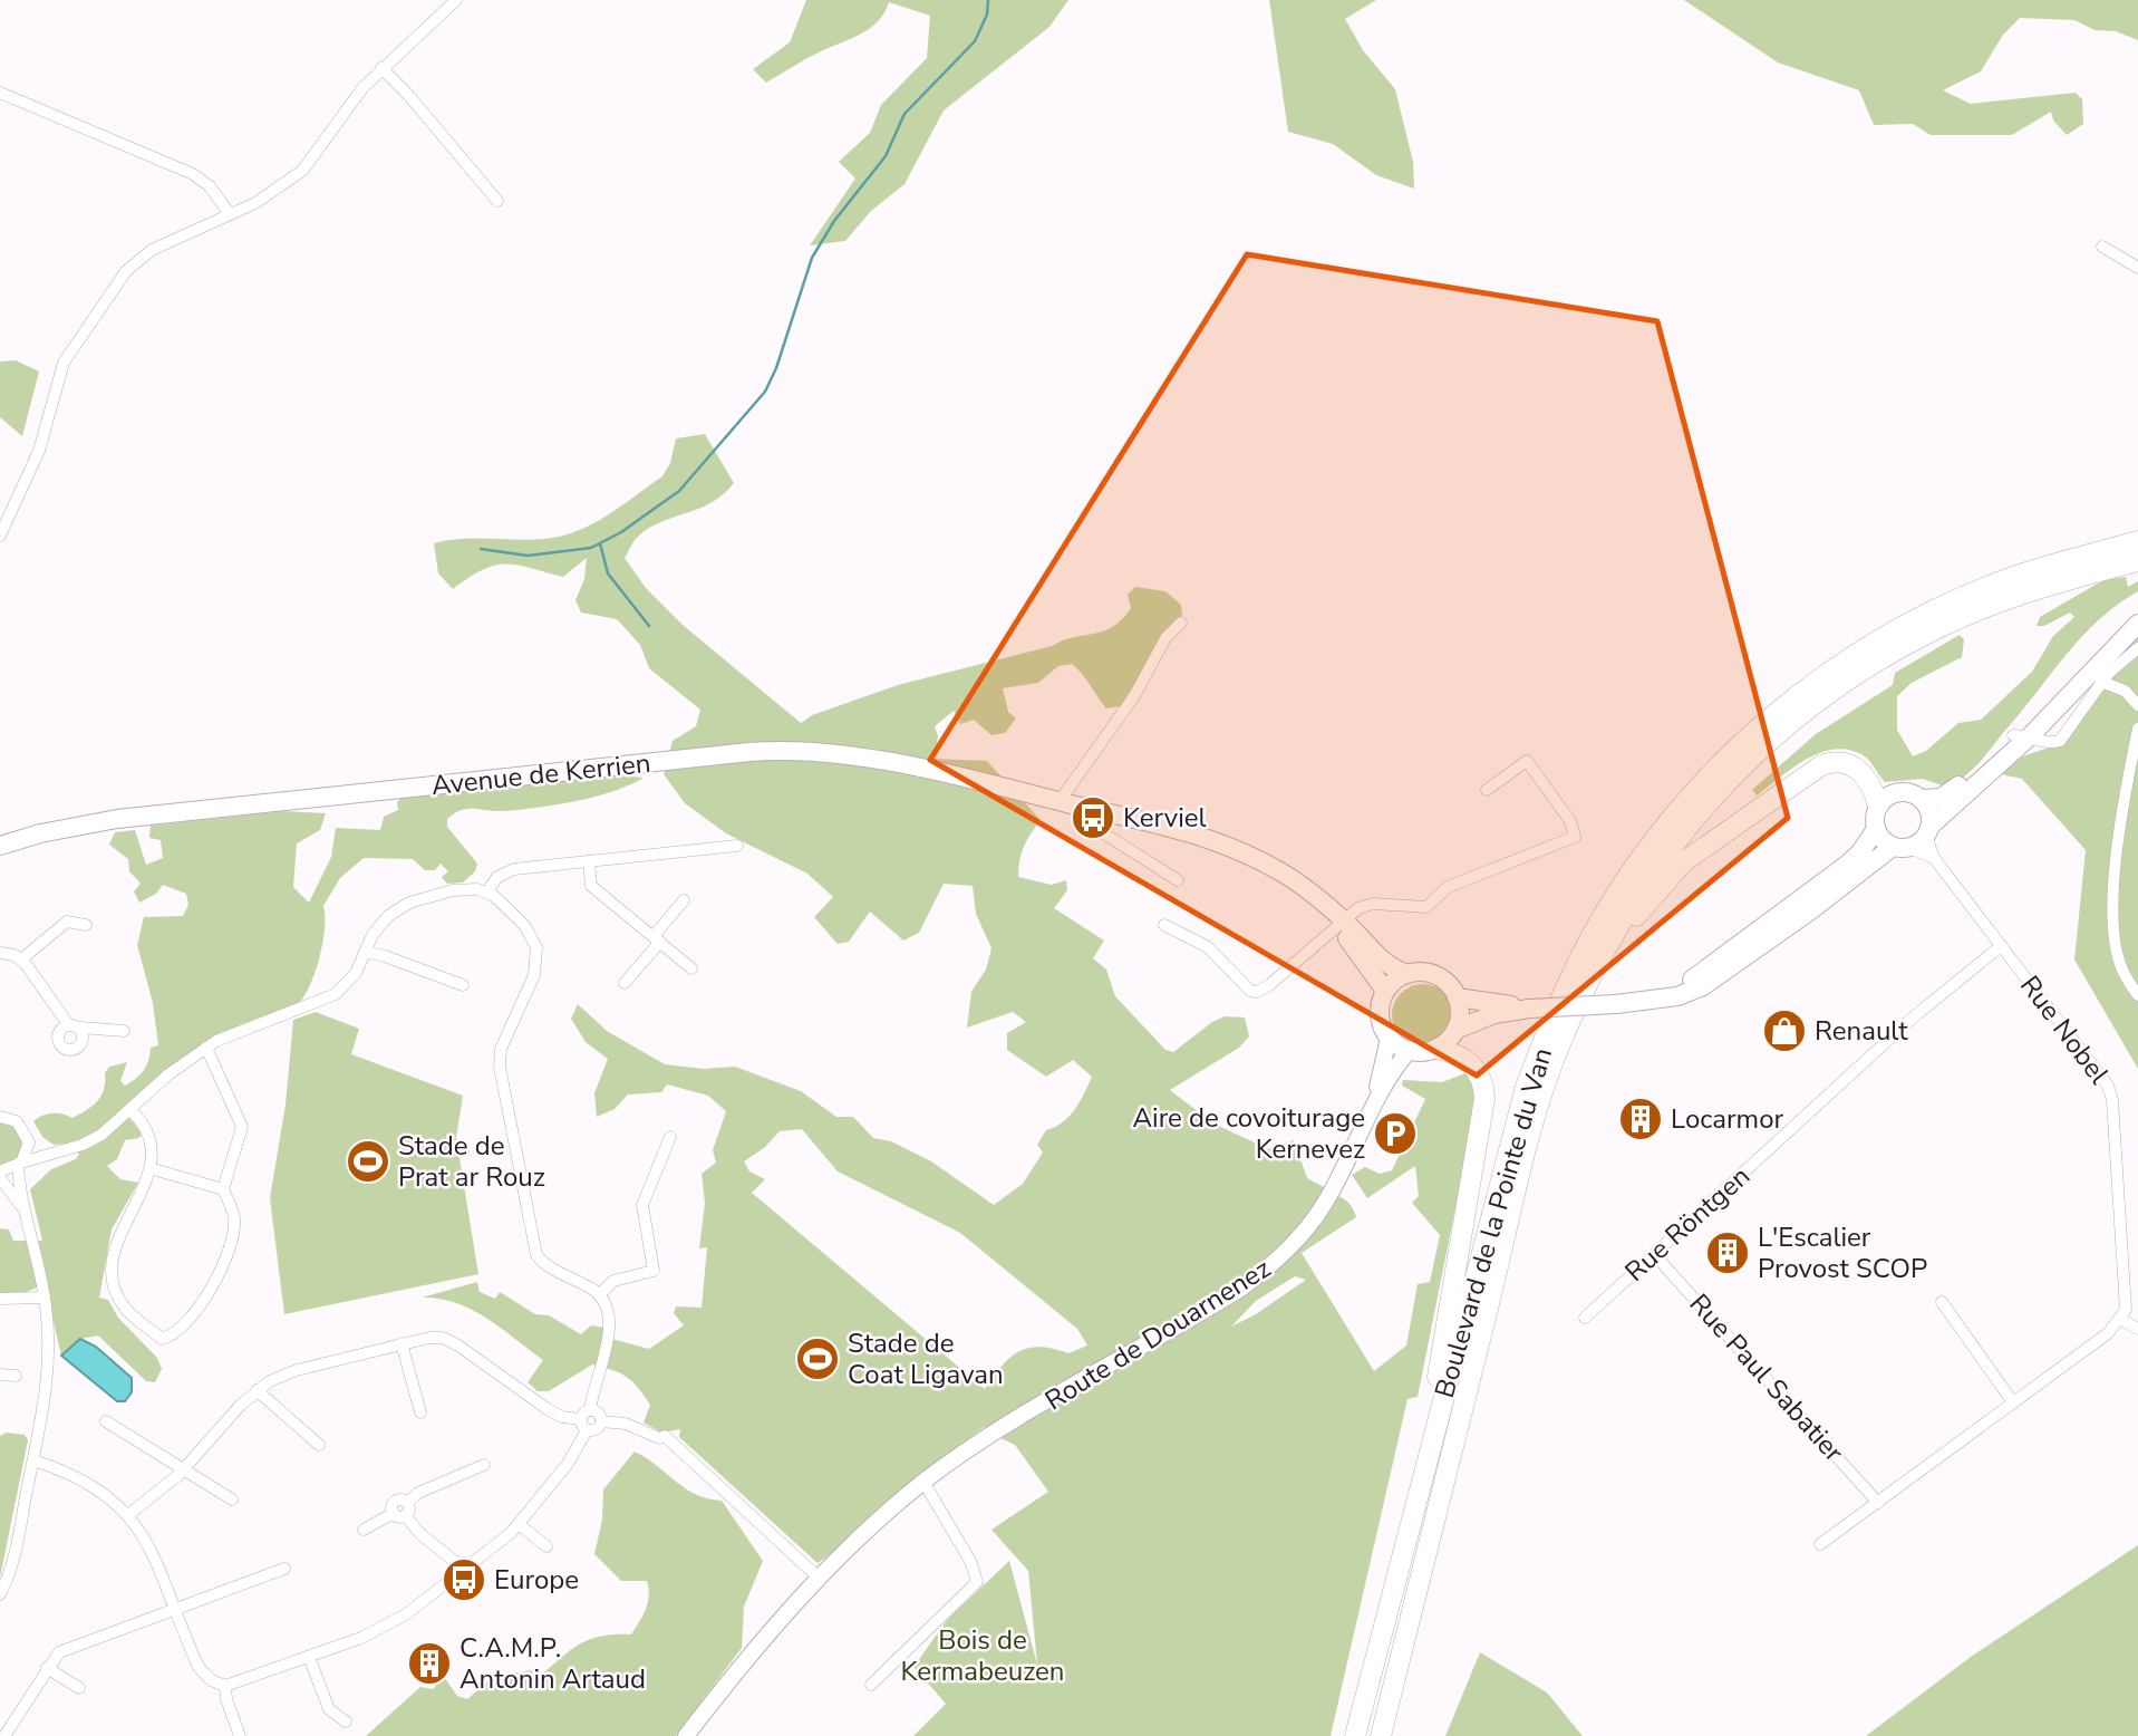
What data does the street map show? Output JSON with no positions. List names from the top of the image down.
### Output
{
  "streets": {
    "highway": ["Boulevard de la Pointe du Van"],
    "main road": ["Avenue de Kerrien", "Route de Douarnenez"],
    "street": ["Rue Nobel", "Rue Röntgen", "Rue Paul Sabatier"]
  },
  "crossings": [
    ["Avenue de Kerrien", "Route de Douarnenez"],
    ["Rue Nobel", "Rue Röntgen"],
    ["Rue Röntgen", "Rue Paul Sabatier"]
  ],
  "parks": ["Bois de Kermabeuzen"],
  "places": {
    "bus stop": ["Kerviel", "Europe"],
    "shop": ["Renault"],
    "building": ["Locarmor", "L'Escalier Provost SCOP", "C.A.M.P. Antonin Artaud"],
    "parking": ["Aire de covoiturage Kernevez"],
    "sports": ["Stade de Prat ar Rouz", "Stade de Coat Ligavan"]
  }
}
